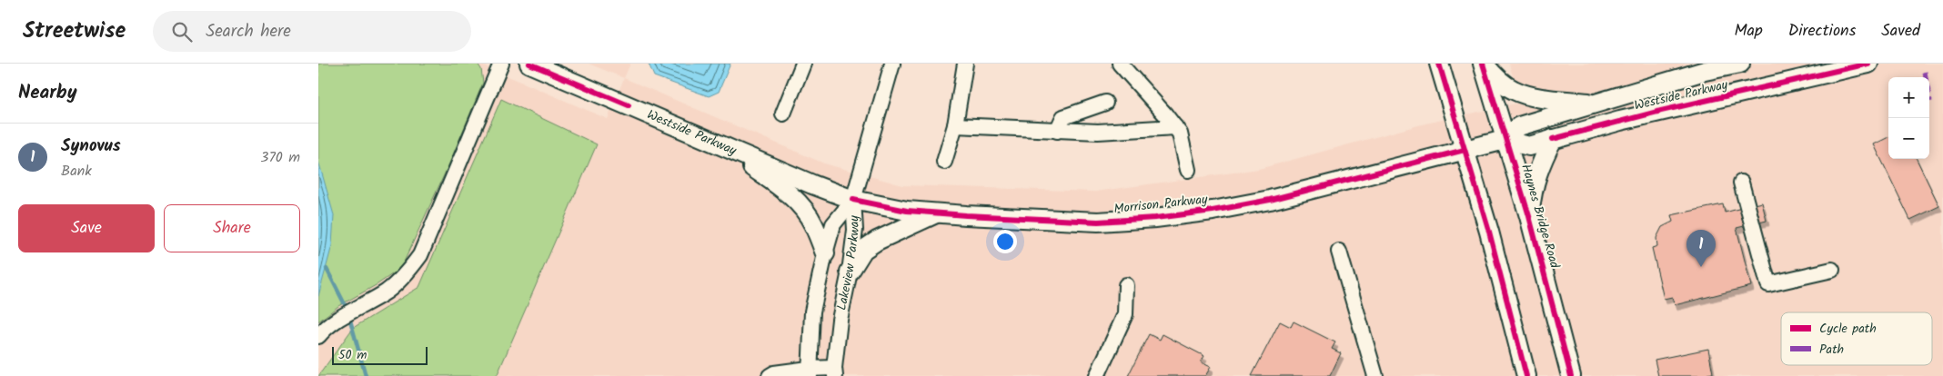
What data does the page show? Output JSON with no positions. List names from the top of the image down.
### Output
{
  "streets": {
    "main road": ["Westside Parkway", "Morrison Parkway", "Haynes Bridge Road"],
    "street": ["Lakeview Parkway"]
  },
  "crossings": [
    ["Westside Parkway", "Morrison Parkway"],
    ["Westside Parkway", "Haynes Bridge Road"],
    ["Westside Parkway", "Lakeview Parkway"],
    ["Morrison Parkway", "Lakeview Parkway"]
  ],
  "legend": ["Cycle path", "Path"],
  "scale_bar": "50 m",
  "page": {
    "header": "Streetwise",
    "search": "Search here",
    "nav": ["Map", "Directions", "Saved"],
    "heading": "Nearby",
    "map_buttons": ["+", "−"],
    "list": [
      {
        "mark": "1",
        "name": "Synovus",
        "note": "Bank",
        "value": "370 m"
      }
    ],
    "buttons": ["Save", "Share"],
    "pins": "1",
    "scale": "50 m"
  }
}
